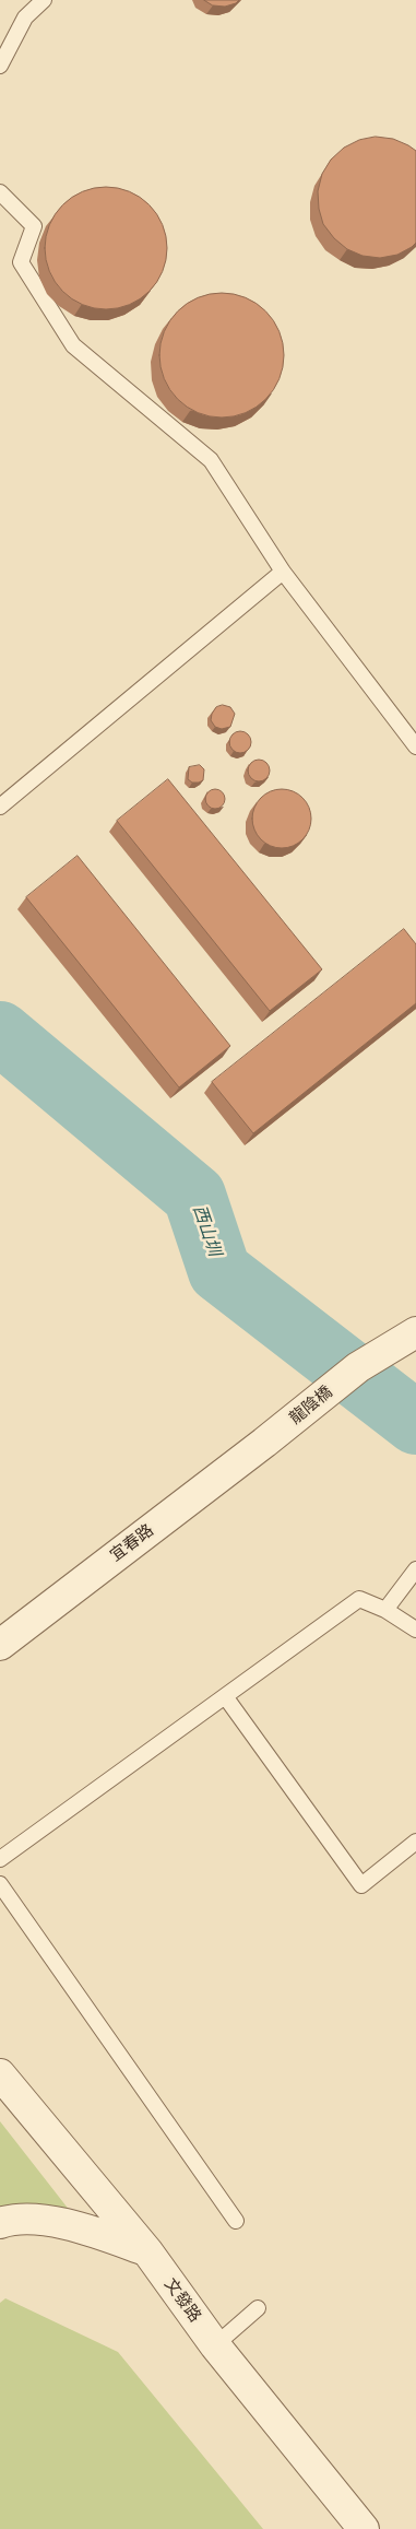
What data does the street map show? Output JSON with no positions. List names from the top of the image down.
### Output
{
  "streets": {
    "street": ["龍陰橋", "宜春路", "文發路"]
  },
  "crossings": [
    ["龍陰橋", "宜春路"]
  ],
  "water": ["西山圳"]
}
